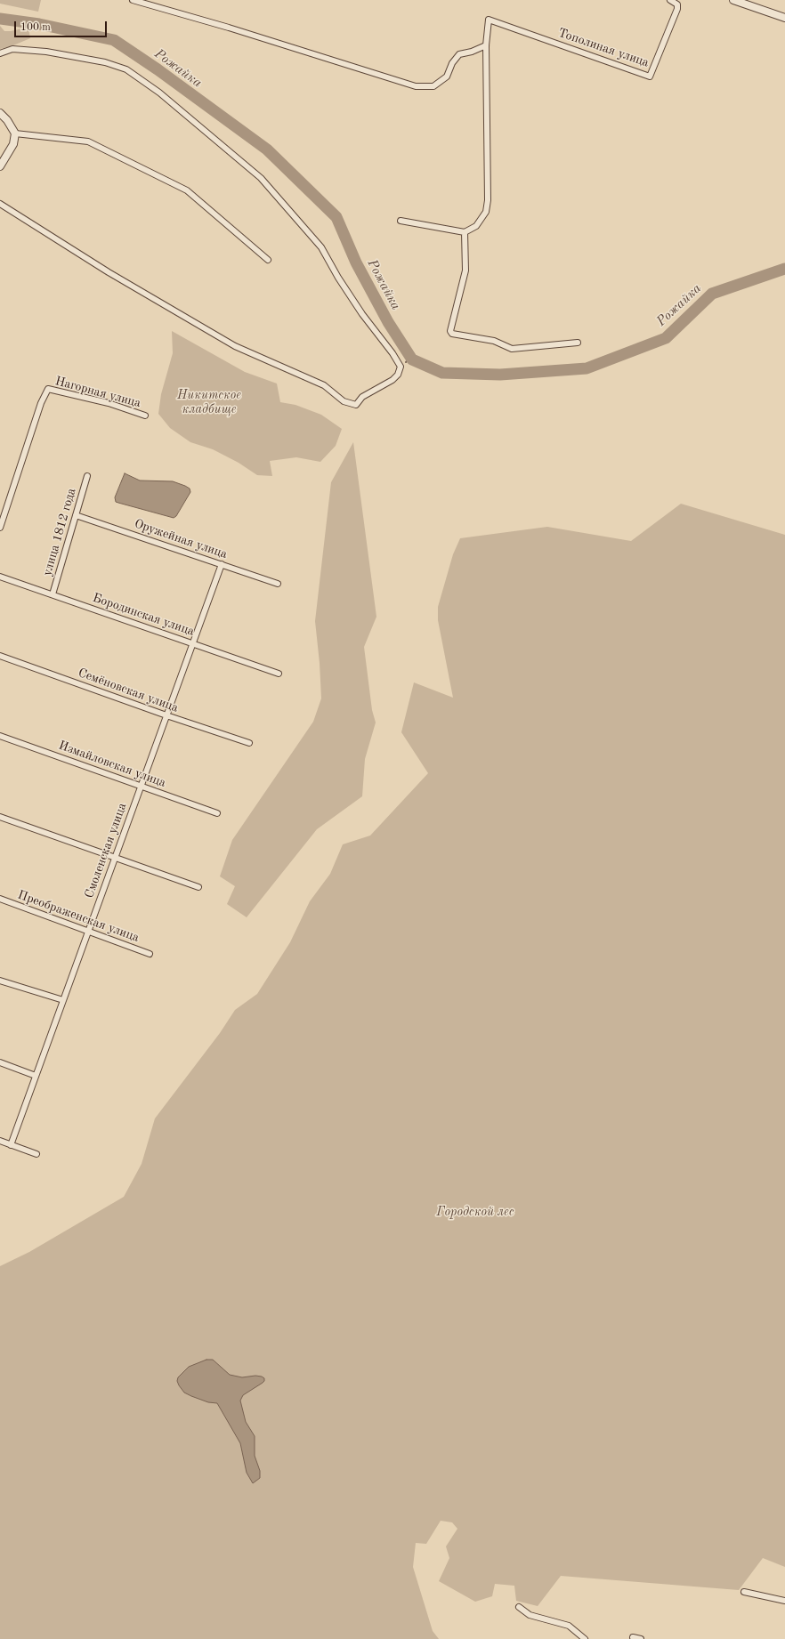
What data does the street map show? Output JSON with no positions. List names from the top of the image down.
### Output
{
  "streets": {
    "street": [
      "Тополиная улица",
      "Нагорная улица",
      "улица 1812 года",
      "Оружейная улица",
      "Бородинская улица",
      "Семёновская улица",
      "Измайловская улица",
      "Смоленская улица",
      "Преображенская улица"
    ]
  },
  "crossings": [
    ["улица 1812 года", "Оружейная улица"],
    ["улица 1812 года", "Бородинская улица"],
    ["Оружейная улица", "Смоленская улица"],
    ["Бородинская улица", "Смоленская улица"],
    ["Семёновская улица", "Смоленская улица"],
    ["Измайловская улица", "Смоленская улица"],
    ["Смоленская улица", "Преображенская улица"]
  ],
  "water": ["Рожайка"],
  "parks": ["Никитское кладбище", "Городской лес"],
  "scale_bar": "100 m"
}
